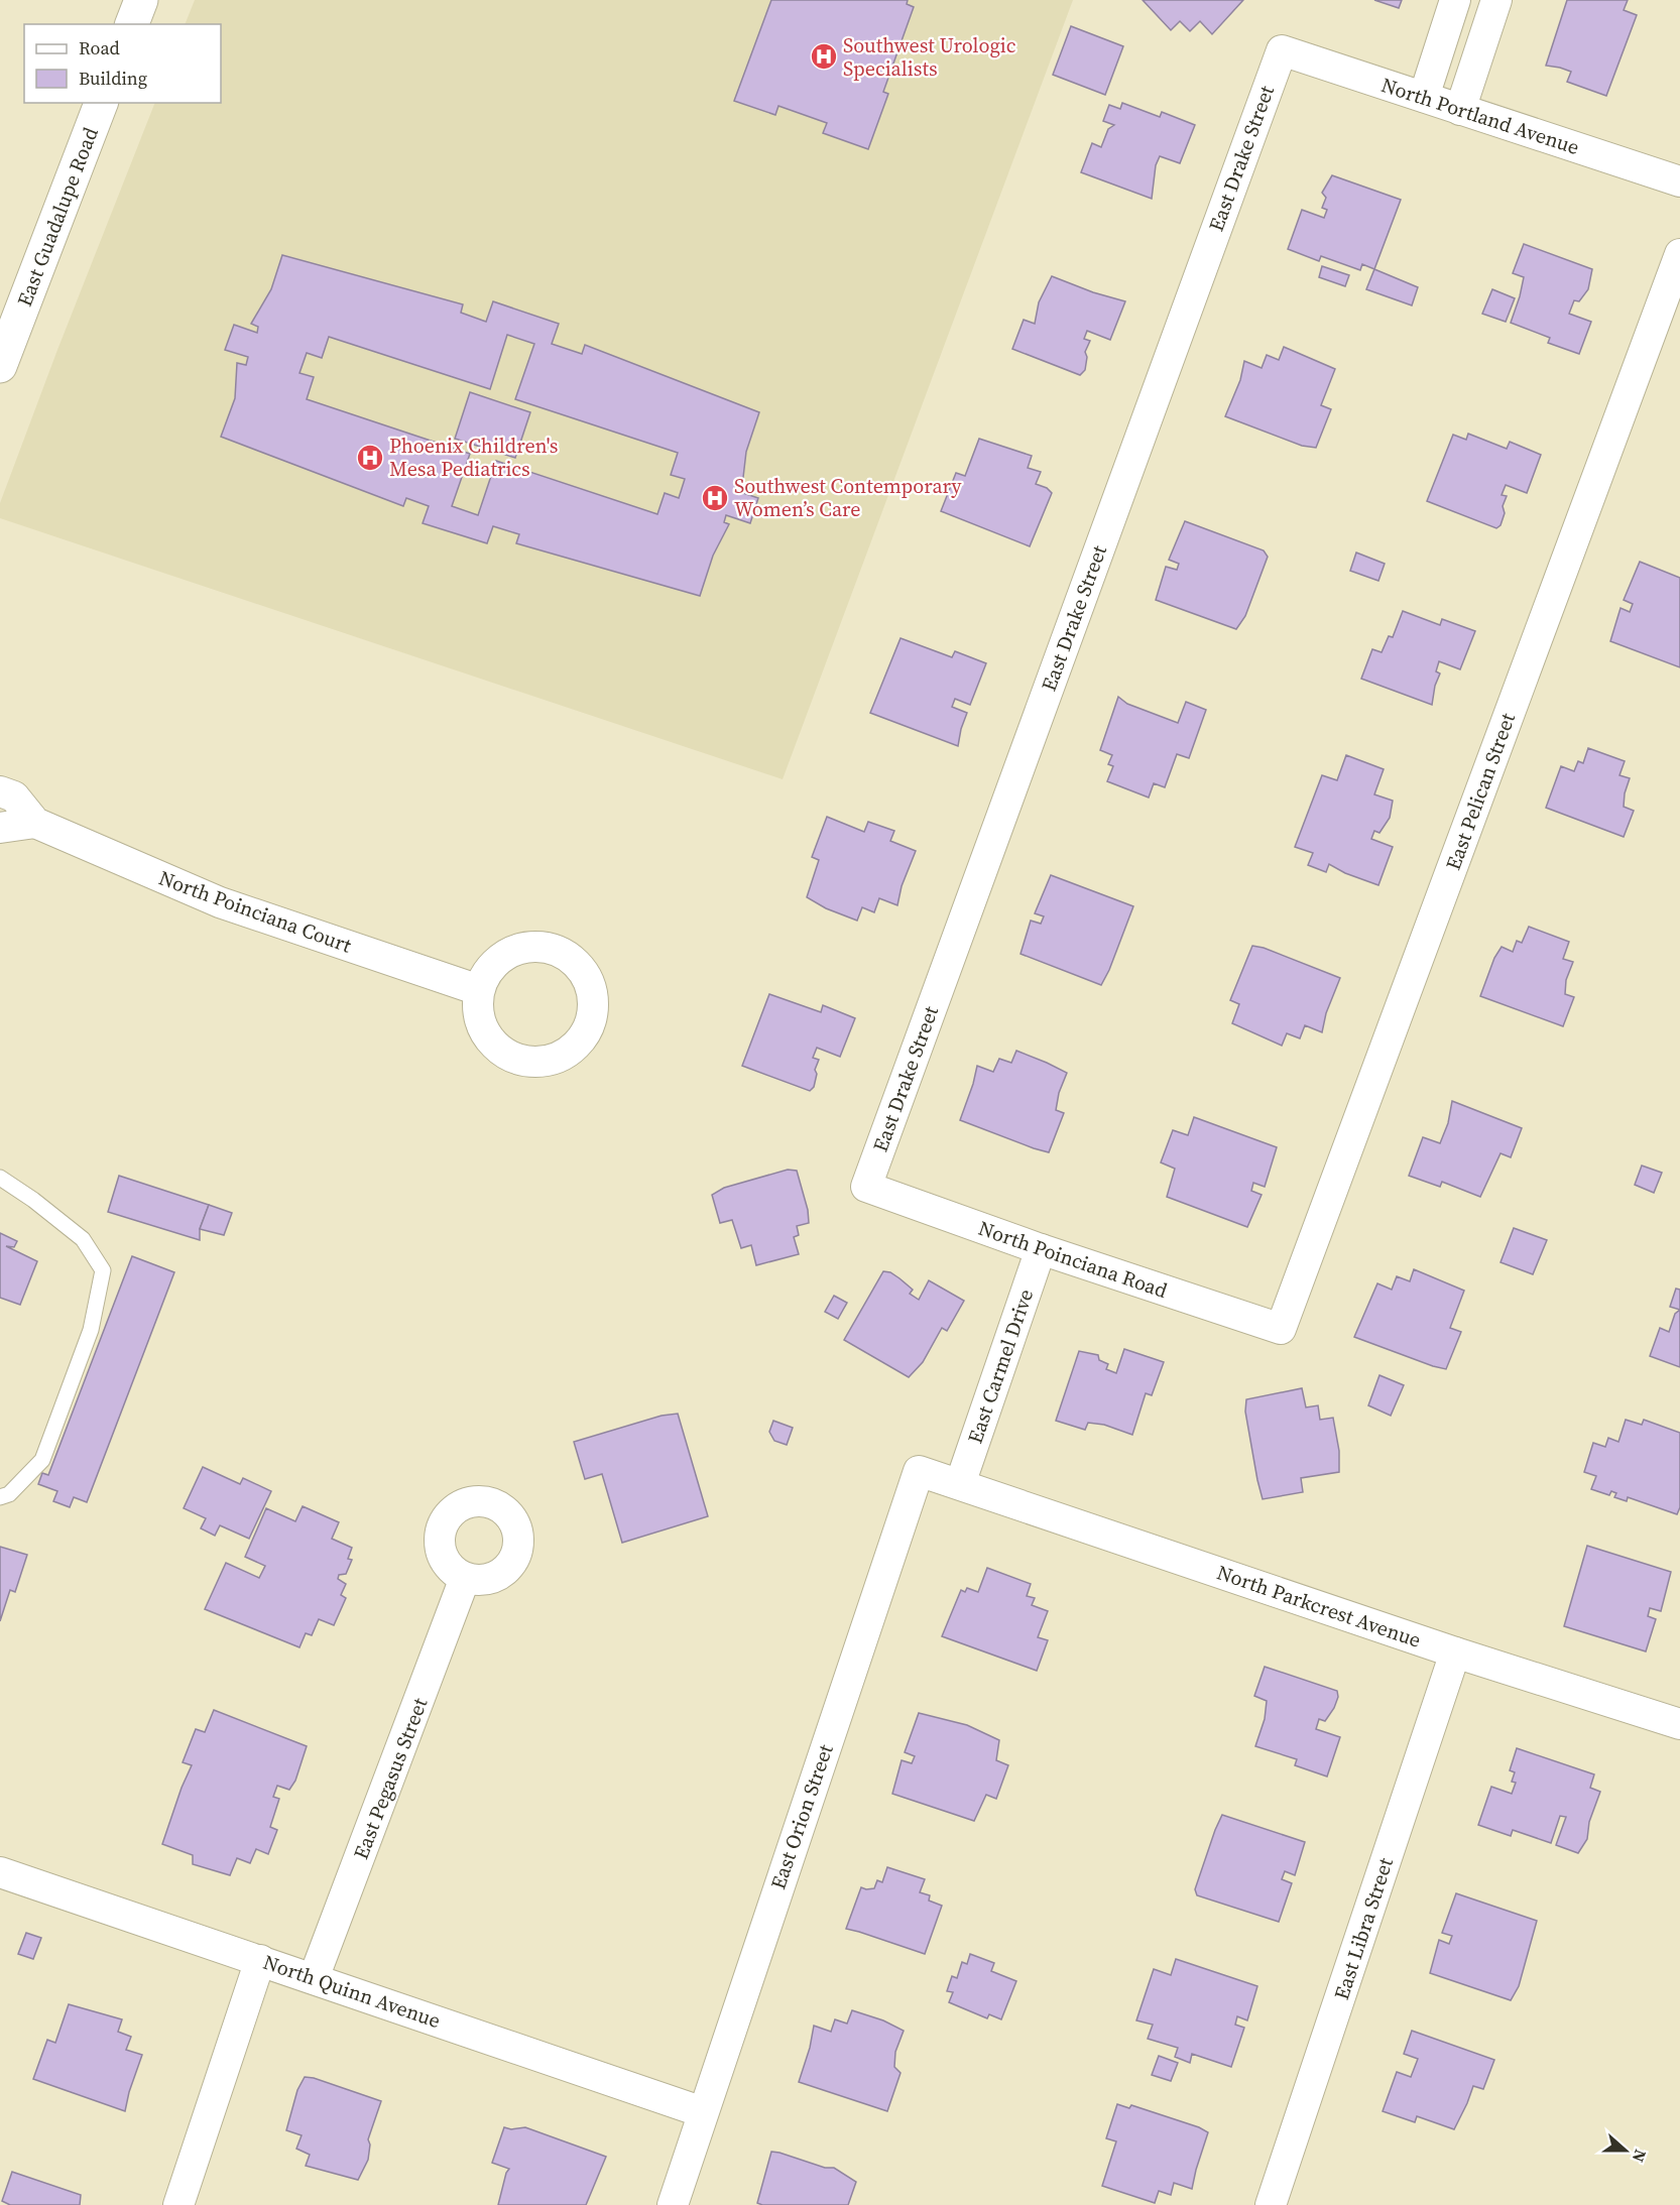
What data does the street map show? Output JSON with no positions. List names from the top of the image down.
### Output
{
  "streets": {
    "main road": ["East Guadalupe Road"],
    "street": [
      "North Portland Avenue",
      "East Drake Street",
      "East Pelican Street",
      "North Poinciana Court",
      "North Poinciana Road",
      "East Carmel Drive",
      "North Parkcrest Avenue",
      "East Pegasus Street",
      "East Orion Street",
      "East Libra Street",
      "North Quinn Avenue"
    ]
  },
  "crossings": [
    ["North Portland Avenue", "East Drake Street"],
    ["East Drake Street", "North Poinciana Road"],
    ["East Pelican Street", "North Poinciana Road"],
    ["North Poinciana Road", "East Carmel Drive"],
    ["East Carmel Drive", "North Parkcrest Avenue"],
    ["East Carmel Drive", "East Orion Street"],
    ["North Parkcrest Avenue", "East Orion Street"],
    ["North Parkcrest Avenue", "East Libra Street"],
    ["East Pegasus Street", "North Quinn Avenue"],
    ["East Orion Street", "North Quinn Avenue"]
  ],
  "places": {
    "hospital": ["Southwest Urologic Specialists", "Phoenix Children's Mesa Pediatrics", "Southwest Contemporary Women’s Care"]
  },
  "legend": ["Road", "Building"],
  "north": "right"
}
